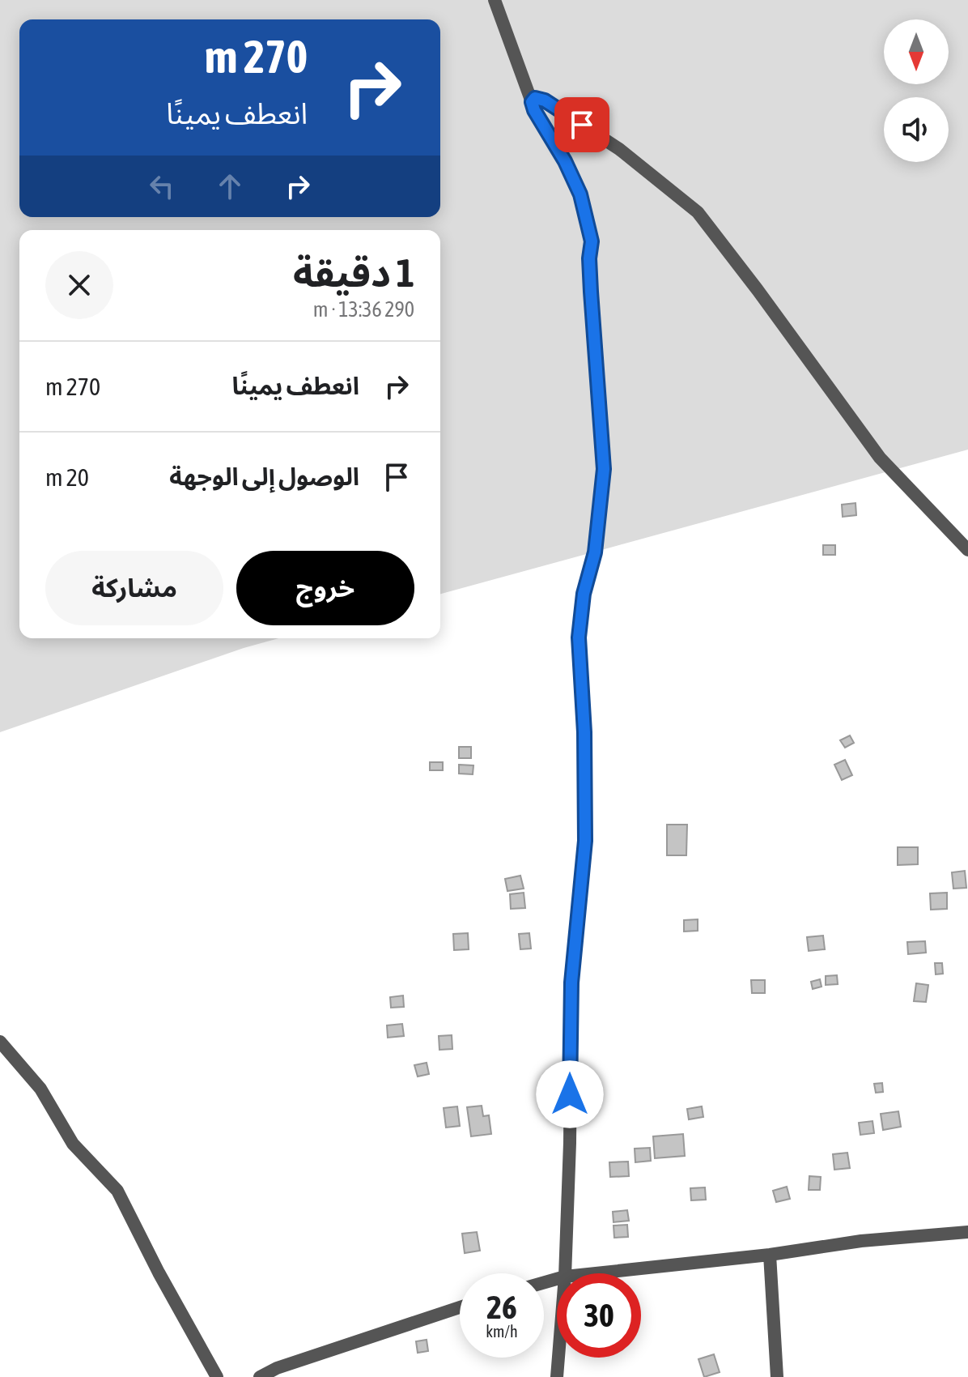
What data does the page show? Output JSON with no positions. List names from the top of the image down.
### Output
{
  "north": "bottom",
  "page": {
    "turn": ["270 m", "انعطف يمينًا"],
    "heading": ["1 دقيقة", "290 m · 13:36"],
    "list": [
      {
        "name": "انعطف يمينًا",
        "value": "270 m"
      },
      {
        "name": "الوصول إلى الوجهة",
        "value": "20 m"
      }
    ],
    "buttons": ["خروج", "مشاركة"],
    "speed": "26 km/h",
    "limit": "30"
  }
}
